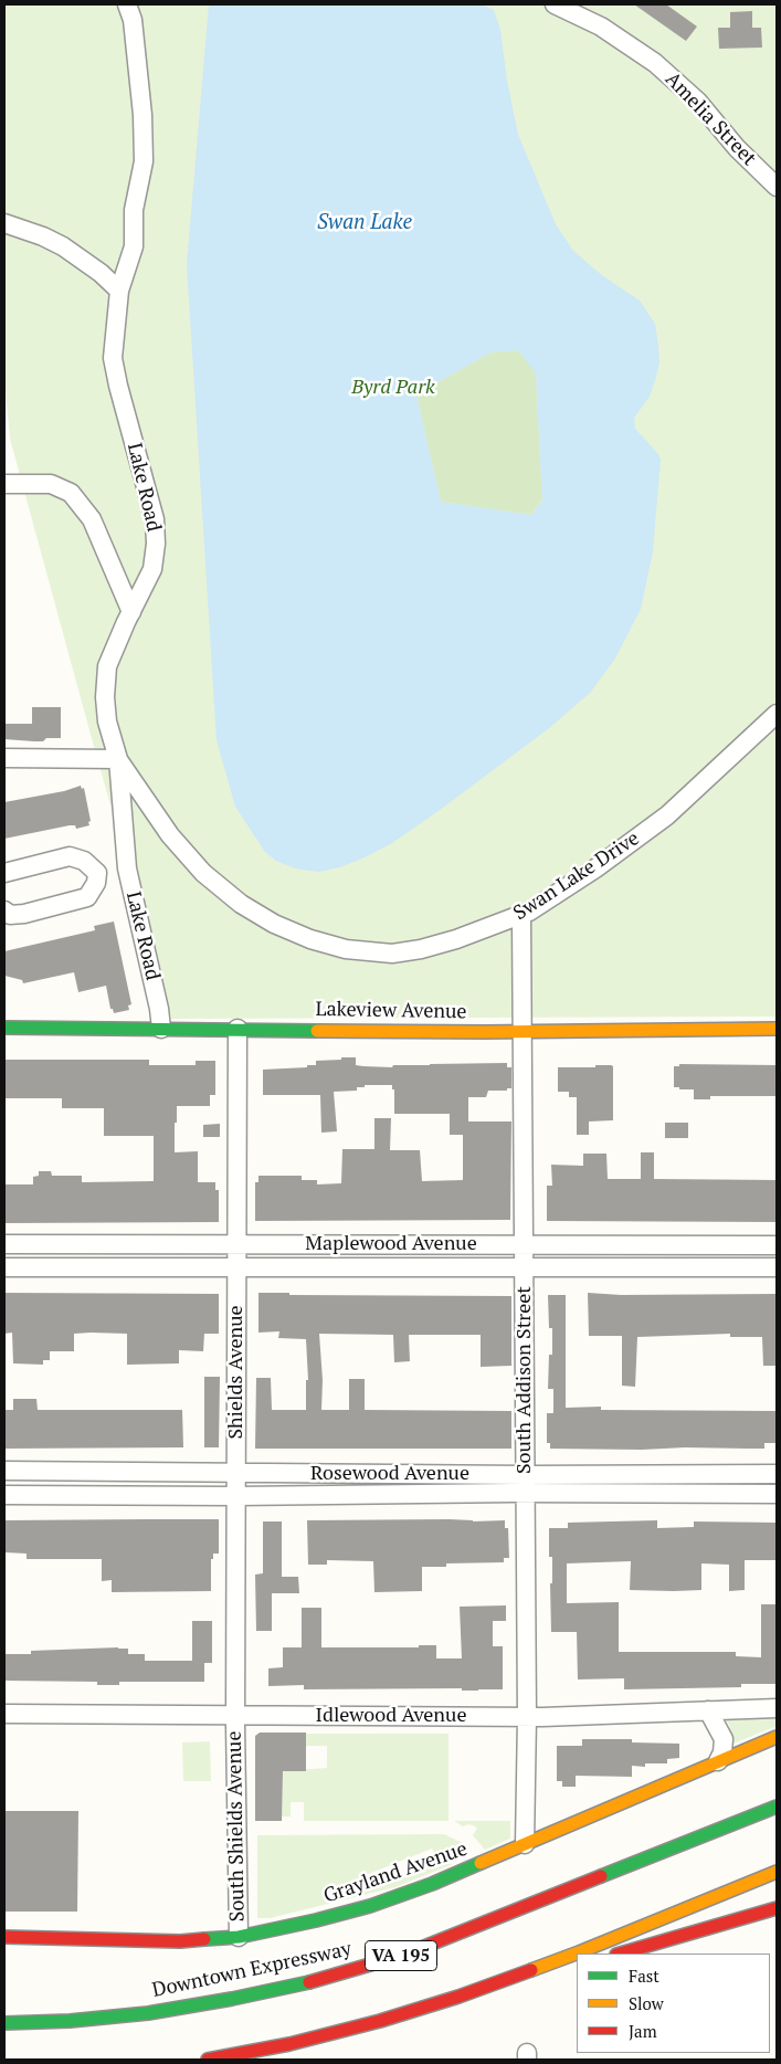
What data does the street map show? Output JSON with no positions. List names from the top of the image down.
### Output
{
  "streets": {
    "main road": [
      "Lakeview Avenue",
      "Grayland Avenue",
      "VA 195",
      "Downtown Expressway"
    ],
    "street": [
      "Amelia Street",
      "Lake Road",
      "Swan Lake Drive",
      "Maplewood Avenue",
      "Shields Avenue",
      "South Addison Street",
      "Rosewood Avenue",
      "Idlewood Avenue",
      "South Shields Avenue"
    ]
  },
  "crossings": [
    ["Lake Road", "Swan Lake Drive"],
    ["Lake Road", "Lakeview Avenue"],
    ["Swan Lake Drive", "South Addison Street"],
    ["Lakeview Avenue", "Shields Avenue"],
    ["Lakeview Avenue", "South Addison Street"],
    ["Maplewood Avenue", "Shields Avenue"],
    ["Maplewood Avenue", "South Addison Street"],
    ["Shields Avenue", "Rosewood Avenue"],
    ["Shields Avenue", "Idlewood Avenue"],
    ["Shields Avenue", "South Shields Avenue"],
    ["South Addison Street", "Rosewood Avenue"],
    ["South Addison Street", "Idlewood Avenue"],
    ["South Addison Street", "Grayland Avenue"],
    ["Idlewood Avenue", "South Shields Avenue"],
    ["South Shields Avenue", "Grayland Avenue"]
  ],
  "water": ["Swan Lake"],
  "parks": ["Byrd Park"],
  "legend": ["Fast", "Slow", "Jam"]
}
